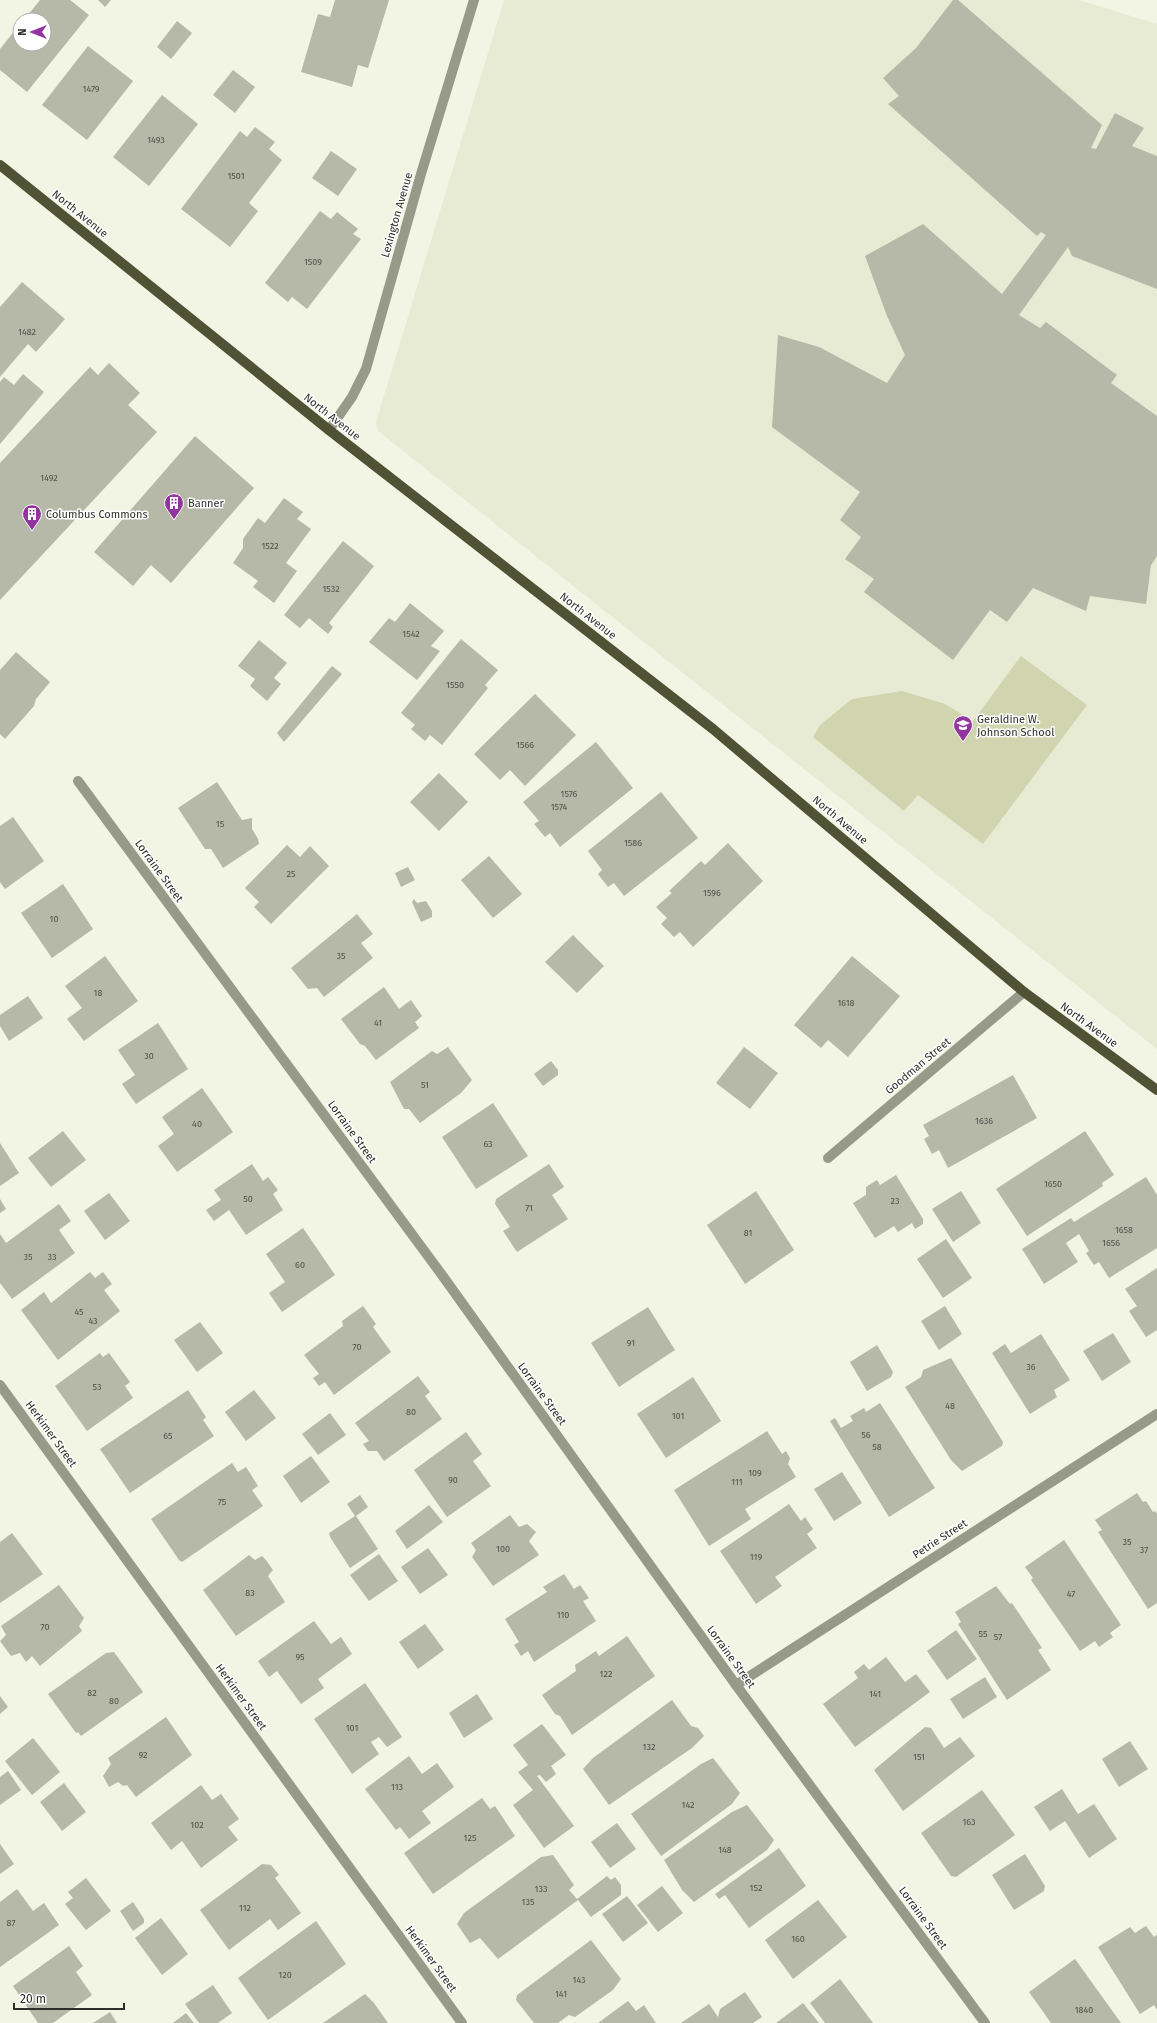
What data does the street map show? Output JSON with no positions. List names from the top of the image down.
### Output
{
  "streets": {
    "main road": ["North Avenue"],
    "street": [
      "Lexington Avenue",
      "Lorraine Street",
      "Goodman Street",
      "Herkimer Street",
      "Petrie Street"
    ]
  },
  "crossings": [
    ["North Avenue", "Lexington Avenue"],
    ["North Avenue", "Goodman Street"],
    ["Lorraine Street", "Petrie Street"]
  ],
  "places": {
    "building": ["Banner", "Columbus Commons"],
    "school or university": ["Geraldine W. Johnson School"]
  },
  "house_numbers": [
    "1479",
    "1493",
    "1501",
    "1509",
    "1482",
    "1492",
    "1522",
    "1532",
    "1542",
    "1550",
    "1566",
    "1576",
    "1574",
    "15",
    "1586",
    "25",
    "1596",
    "10",
    "35",
    "18",
    "1618",
    "41",
    "30",
    "51",
    "1636",
    "40",
    "63",
    "1650",
    "50",
    "23",
    "71",
    "1658",
    "81",
    "1656",
    "35",
    "33",
    "60",
    "45",
    "43",
    "91",
    "70",
    "36",
    "53",
    "48",
    "80",
    "101",
    "56",
    "65",
    "58",
    "109",
    "90",
    "111",
    "75",
    "35",
    "100",
    "37",
    "119",
    "83",
    "47",
    "110",
    "70",
    "55",
    "57",
    "95",
    "122",
    "82",
    "141",
    "80",
    "101",
    "132",
    "92",
    "151",
    "113",
    "142",
    "163",
    "102",
    "125",
    "148",
    "152",
    "133",
    "135",
    "112",
    "87",
    "160",
    "120",
    "143",
    "141",
    "1840"
  ],
  "scale_bar": "20 m",
  "north": "left"
}
